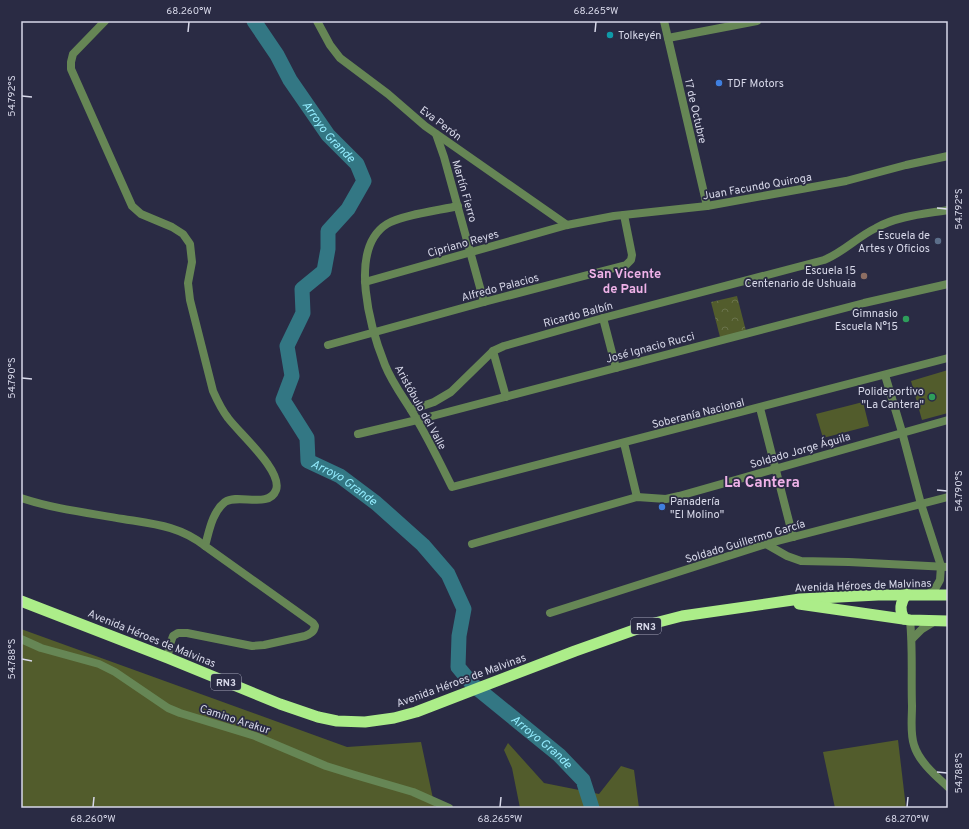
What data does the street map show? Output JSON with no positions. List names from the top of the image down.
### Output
{
  "streets": {
    "highway": ["Avenida Héroes de Malvinas", "RN3"],
    "street": [
      "17 de Octubre",
      "Eva Perón",
      "Juan Facundo Quiroga",
      "Martín Fierro",
      "Cipriano Reyes",
      "Alfredo Palacios",
      "Ricardo Balbín",
      "José Ignacio Rucci",
      "Aristóbulo del Valle",
      "Soberanía Nacional",
      "Soldado Jorge Águila",
      "Soldado Guillermo García",
      "Camino Arakur"
    ]
  },
  "crossings": [
    ["17 de Octubre", "Juan Facundo Quiroga"],
    ["Eva Perón", "Juan Facundo Quiroga"],
    ["Eva Perón", "Martín Fierro"],
    ["Eva Perón", "Cipriano Reyes"],
    ["Juan Facundo Quiroga", "Cipriano Reyes"],
    ["Juan Facundo Quiroga", "Alfredo Palacios"],
    ["Martín Fierro", "Cipriano Reyes"],
    ["Martín Fierro", "Alfredo Palacios"],
    ["Martín Fierro", "Aristóbulo del Valle"],
    ["Cipriano Reyes", "Aristóbulo del Valle"],
    ["Alfredo Palacios", "Aristóbulo del Valle"],
    ["Ricardo Balbín", "Aristóbulo del Valle"],
    ["José Ignacio Rucci", "Aristóbulo del Valle"],
    ["Aristóbulo del Valle", "Soberanía Nacional"]
  ],
  "districts": ["San Vicente de Paul", "La Cantera"],
  "water": ["Arroyo Grande"],
  "places": [
    "Tolkeyén",
    "TDF Motors",
    "Escuela de Artes y Oficios",
    "Escuela 15 Centenario de Ushuaia",
    "Gimnasio Escuela N°15",
    "Polideportivo \"La Cantera\"",
    "Panadería \"El Molino\""
  ],
  "coordinates": [
    "68.260°W",
    "68.265°W",
    "54.792°S",
    "54.790°S",
    "54.788°S",
    "68.270°W"
  ]
}
